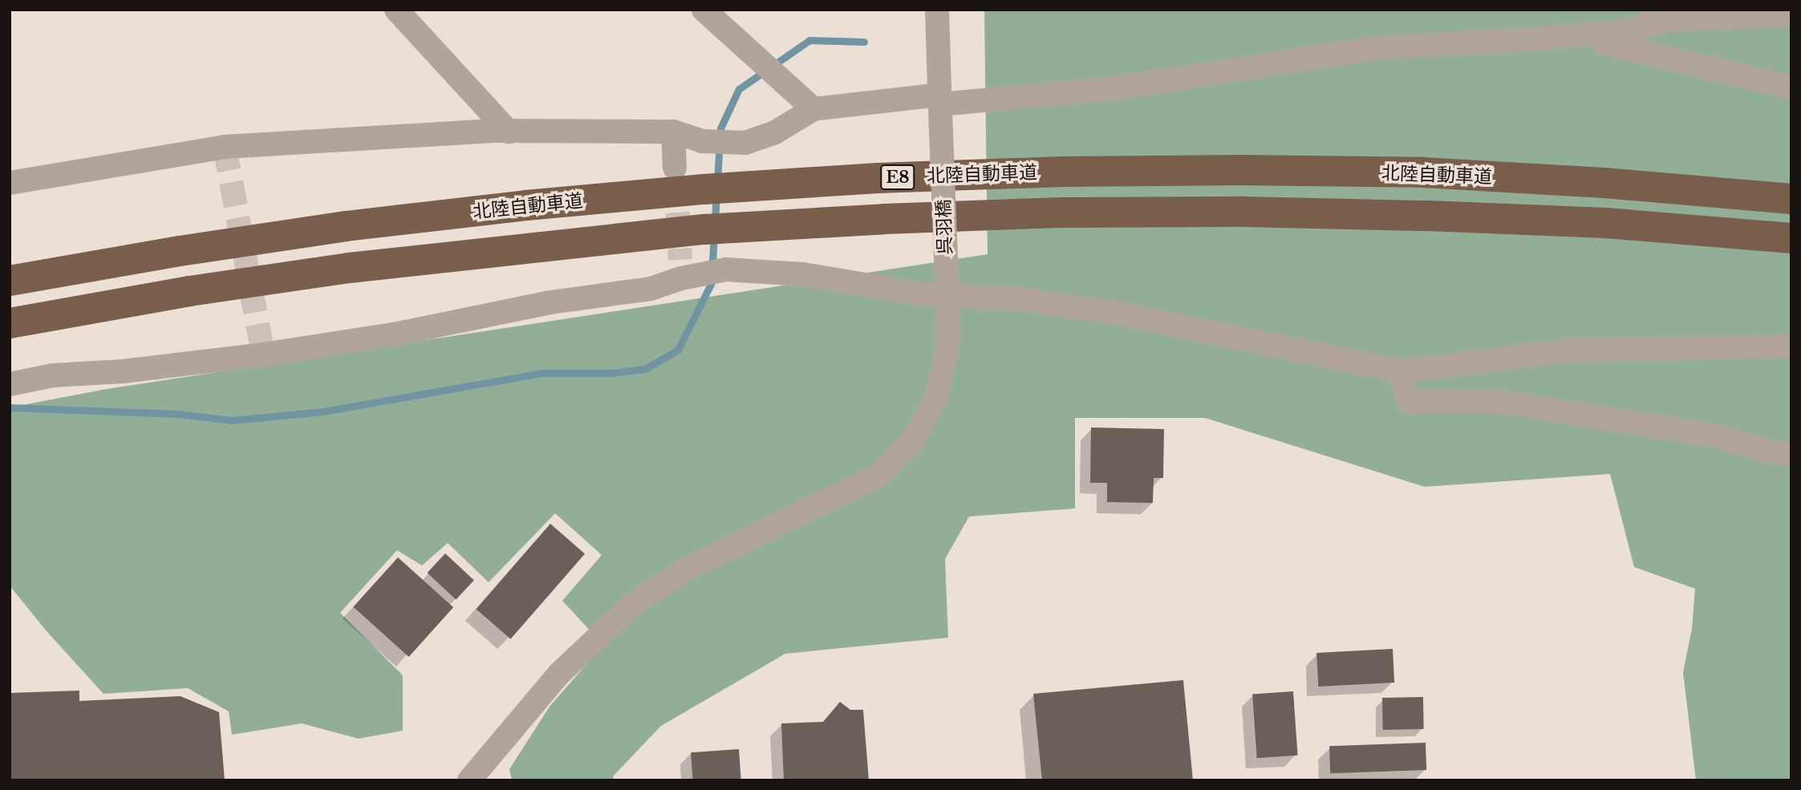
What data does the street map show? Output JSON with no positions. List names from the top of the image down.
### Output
{
  "streets": {
    "highway": ["北陸自動車道", "E8"],
    "street": ["呉羽橋"]
  }
}
